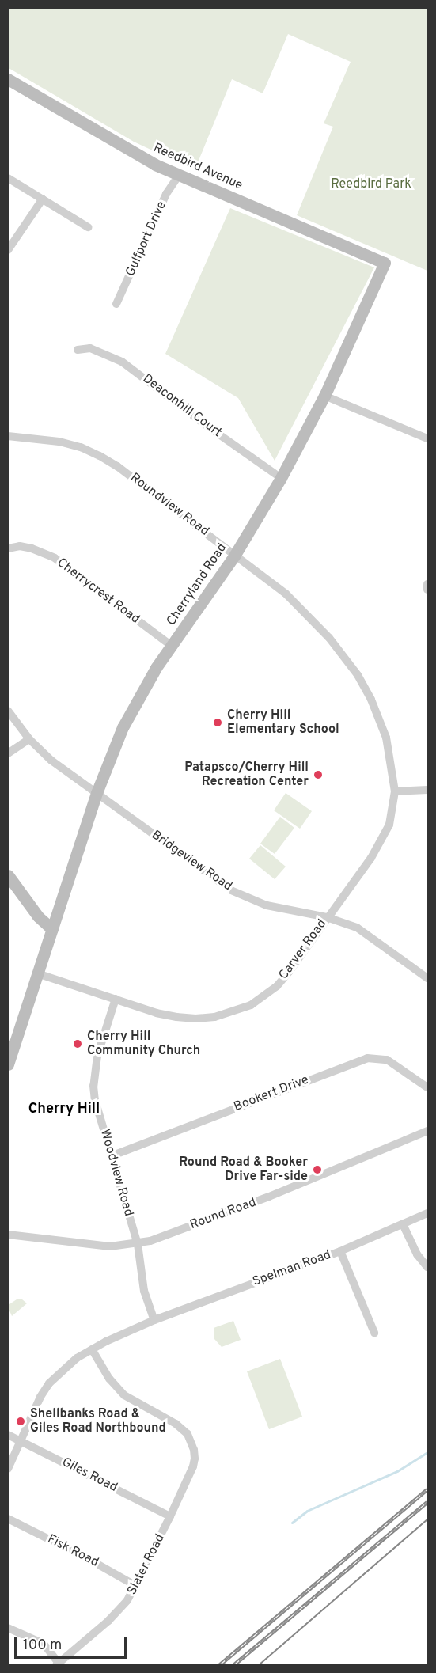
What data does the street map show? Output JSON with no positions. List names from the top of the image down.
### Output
{
  "streets": {
    "street": [
      "Reedbird Avenue",
      "Gulfport Drive",
      "Deaconhill Court",
      "Roundview Road",
      "Cherryland Road",
      "Cherrycrest Road",
      "Bridgeview Road",
      "Carver Road",
      "Bookert Drive",
      "Woodview Road",
      "Round Road",
      "Spelman Road",
      "Giles Road",
      "Fisk Road",
      "Slater Road"
    ]
  },
  "crossings": [
    ["Reedbird Avenue", "Gulfport Drive"],
    ["Reedbird Avenue", "Cherryland Road"],
    ["Deaconhill Court", "Cherryland Road"],
    ["Roundview Road", "Cherryland Road"],
    ["Roundview Road", "Carver Road"],
    ["Cherryland Road", "Cherrycrest Road"],
    ["Cherryland Road", "Bridgeview Road"],
    ["Cherryland Road", "Carver Road"],
    ["Bridgeview Road", "Carver Road"],
    ["Carver Road", "Woodview Road"],
    ["Bookert Drive", "Woodview Road"],
    ["Woodview Road", "Round Road"],
    ["Woodview Road", "Spelman Road"],
    ["Spelman Road", "Giles Road"],
    ["Spelman Road", "Slater Road"],
    ["Giles Road", "Slater Road"],
    ["Fisk Road", "Slater Road"]
  ],
  "districts": ["Cherry Hill"],
  "parks": ["Reedbird Park"],
  "places": [
    "Cherry Hill Elementary School",
    "Patapsco/Cherry Hill Recreation Center",
    "Cherry Hill Community Church",
    "Round Road & Booker Drive Far-side",
    "Shellbanks Road & Giles Road Northbound"
  ],
  "scale_bar": "100 m"
}
